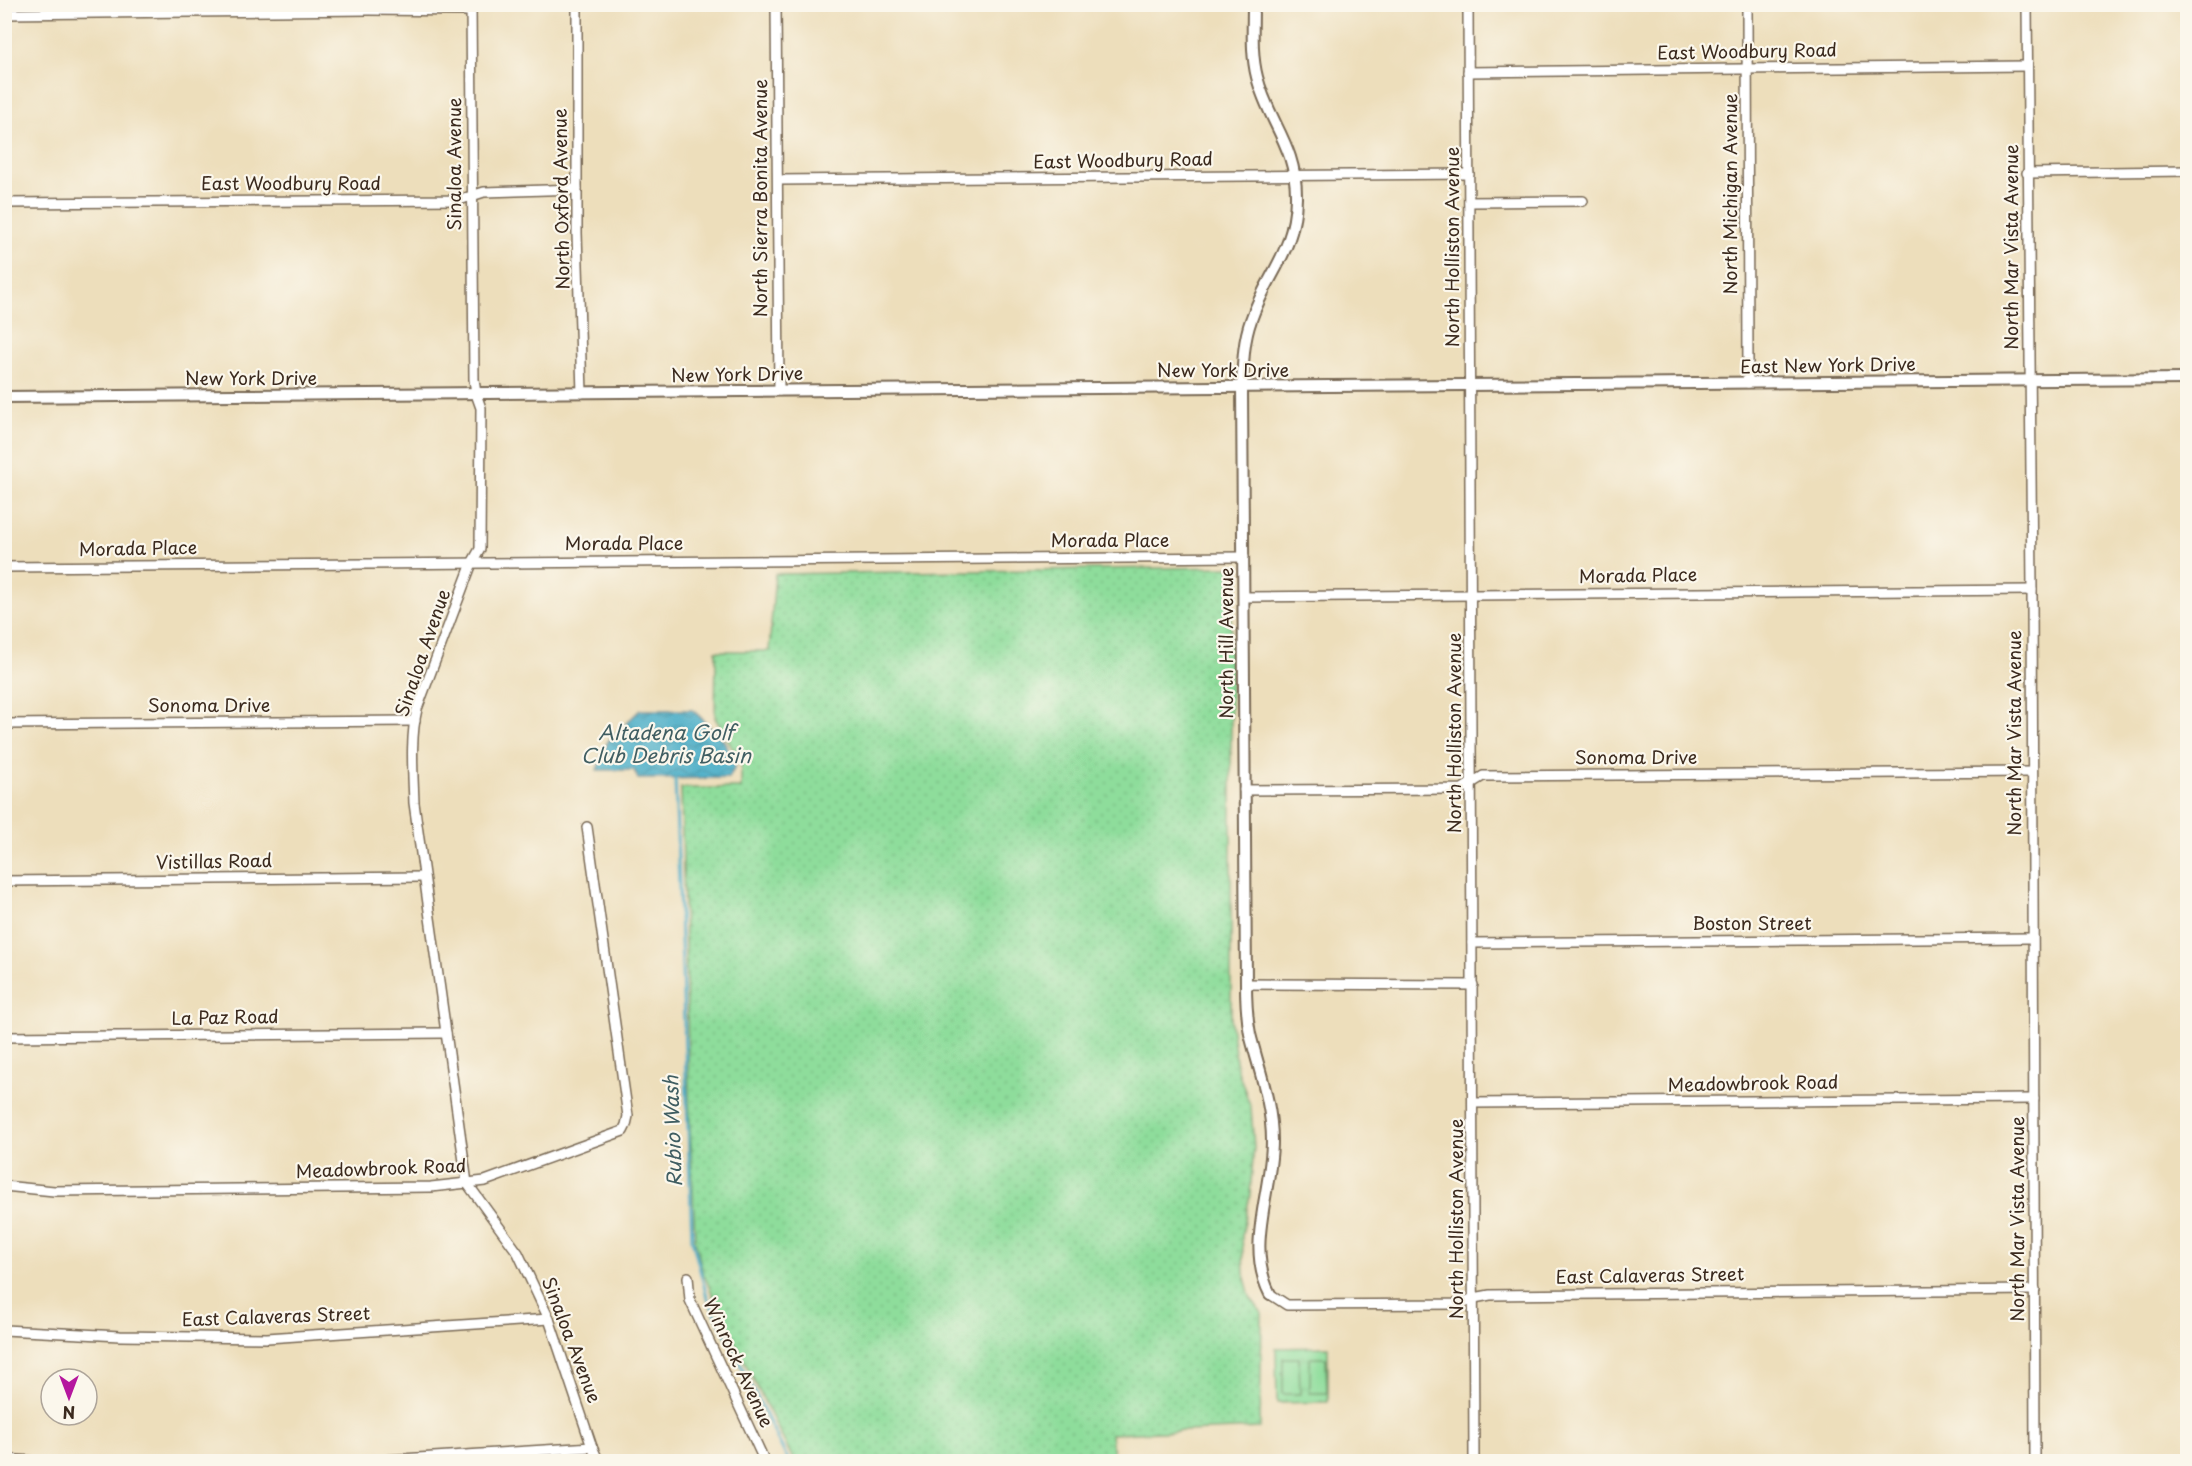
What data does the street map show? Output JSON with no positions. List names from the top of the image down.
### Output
{
  "streets": {
    "street": [
      "East Woodbury Road",
      "Sinaloa Avenue",
      "North Michigan Avenue",
      "North Sierra Bonita Avenue",
      "North Oxford Avenue",
      "North Holliston Avenue",
      "North Mar Vista Avenue",
      "East New York Drive",
      "New York Drive",
      "Morada Place",
      "North Hill Avenue",
      "Sonoma Drive",
      "Vistillas Road",
      "Boston Street",
      "La Paz Road",
      "Meadowbrook Road",
      "East Calaveras Street",
      "Winrock Avenue"
    ]
  },
  "crossings": [
    ["East Woodbury Road", "Sinaloa Avenue"],
    ["East Woodbury Road", "North Michigan Avenue"],
    ["East Woodbury Road", "North Sierra Bonita Avenue"],
    ["East Woodbury Road", "North Oxford Avenue"],
    ["East Woodbury Road", "North Holliston Avenue"],
    ["East Woodbury Road", "North Mar Vista Avenue"],
    ["East Woodbury Road", "North Hill Avenue"],
    ["Sinaloa Avenue", "New York Drive"],
    ["Sinaloa Avenue", "Morada Place"],
    ["Sinaloa Avenue", "Sonoma Drive"],
    ["Sinaloa Avenue", "Vistillas Road"],
    ["Sinaloa Avenue", "La Paz Road"],
    ["Sinaloa Avenue", "Meadowbrook Road"],
    ["Sinaloa Avenue", "East Calaveras Street"],
    ["North Michigan Avenue", "East New York Drive"],
    ["North Sierra Bonita Avenue", "New York Drive"],
    ["North Oxford Avenue", "New York Drive"],
    ["North Holliston Avenue", "East New York Drive"],
    ["North Holliston Avenue", "New York Drive"],
    ["North Holliston Avenue", "Morada Place"],
    ["North Holliston Avenue", "Sonoma Drive"],
    ["North Holliston Avenue", "Boston Street"],
    ["North Holliston Avenue", "Meadowbrook Road"],
    ["North Holliston Avenue", "East Calaveras Street"],
    ["North Mar Vista Avenue", "East New York Drive"],
    ["North Mar Vista Avenue", "Morada Place"],
    ["North Mar Vista Avenue", "Sonoma Drive"],
    ["North Mar Vista Avenue", "Boston Street"],
    ["North Mar Vista Avenue", "Meadowbrook Road"],
    ["North Mar Vista Avenue", "East Calaveras Street"],
    ["East New York Drive", "New York Drive"],
    ["New York Drive", "North Hill Avenue"],
    ["Morada Place", "North Hill Avenue"],
    ["North Hill Avenue", "Sonoma Drive"],
    ["North Hill Avenue", "East Calaveras Street"]
  ],
  "water": ["Altadena Golf Club Debris Basin", "Rubio Wash"],
  "north": "bottom"
}
